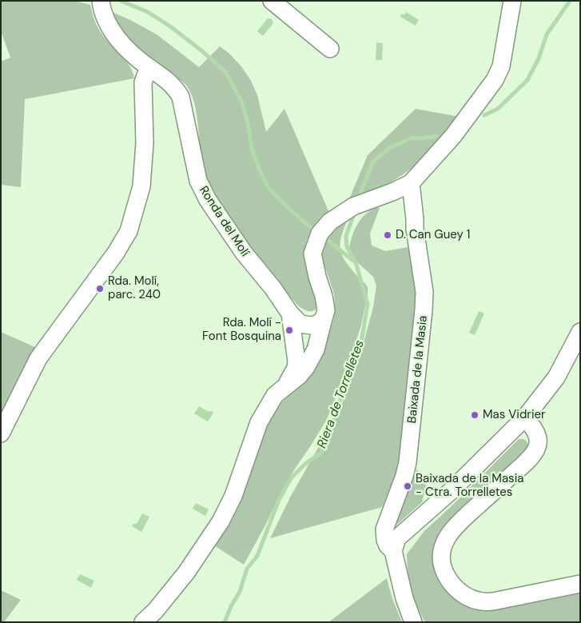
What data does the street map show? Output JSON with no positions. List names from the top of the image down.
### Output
{
  "streets": {
    "street": ["Ronda del Molí", "Baixada de la Masia"]
  },
  "water": ["Riera de Torrelletes"],
  "places": [
    "D. Can Guey 1",
    "Rda. Molí, parc. 240",
    "Rda. Molí - Font Bosquina",
    "Mas Vidrier",
    "Baixada de la Masia - Ctra. Torrelletes"
  ]
}
